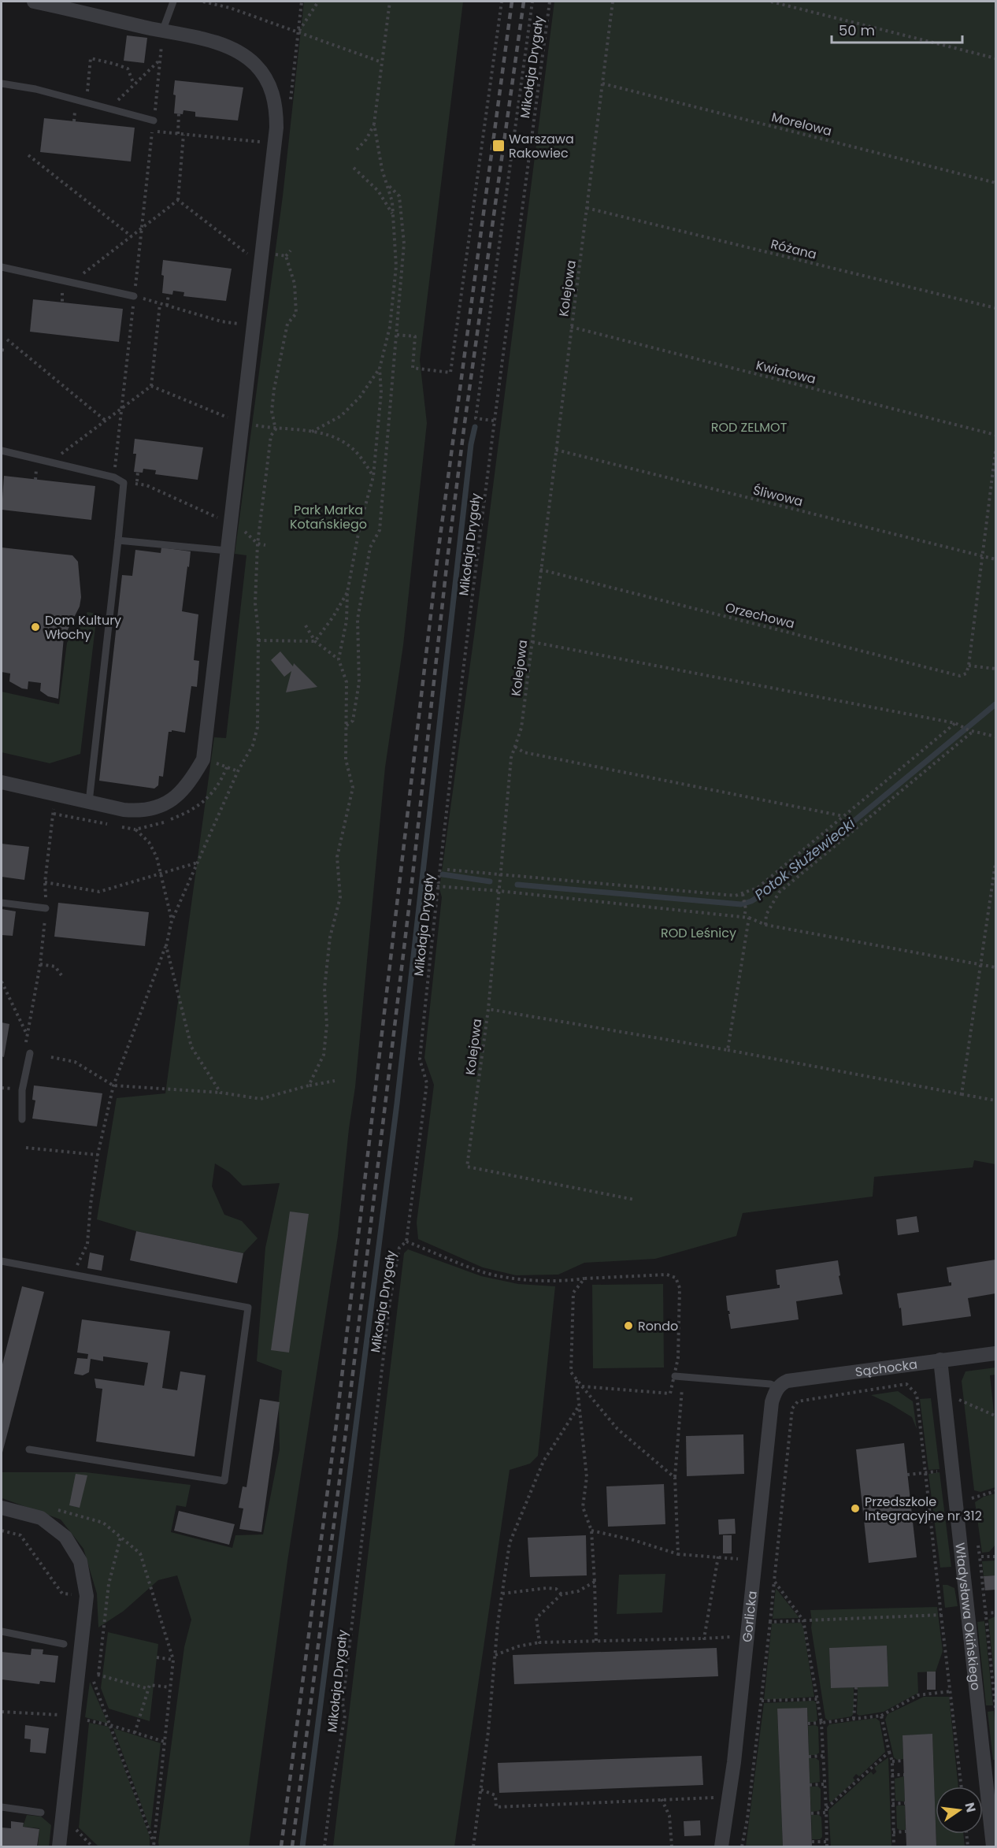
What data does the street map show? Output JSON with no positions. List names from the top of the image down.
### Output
{
  "streets": {
    "street": ["Sąchocka", "Gorlicka", "Władysława Okińskiego"],
    "path": [
      "Mikołaja Drygały",
      "Morelowa",
      "Różana",
      "Kolejowa",
      "Kwiatowa",
      "Śliwowa",
      "Orzechowa"
    ]
  },
  "crossings": [
    ["Morelowa", "Kolejowa"],
    ["Różana", "Kolejowa"],
    ["Kolejowa", "Kwiatowa"],
    ["Kolejowa", "Śliwowa"],
    ["Kolejowa", "Orzechowa"],
    ["Sąchocka", "Gorlicka"],
    ["Sąchocka", "Władysława Okińskiego"]
  ],
  "water": ["Potok Służewiecki"],
  "parks": ["ROD ZELMOT", "Park Marka Kotańskiego", "ROD Leśnicy"],
  "places": {
    "transit": ["Warszawa Rakowiec"],
    "other": ["Dom Kultury Włochy", "Rondo", "Przedszkole Integracyjne nr 312"]
  },
  "scale_bar": "50 m",
  "north": "right"
}
